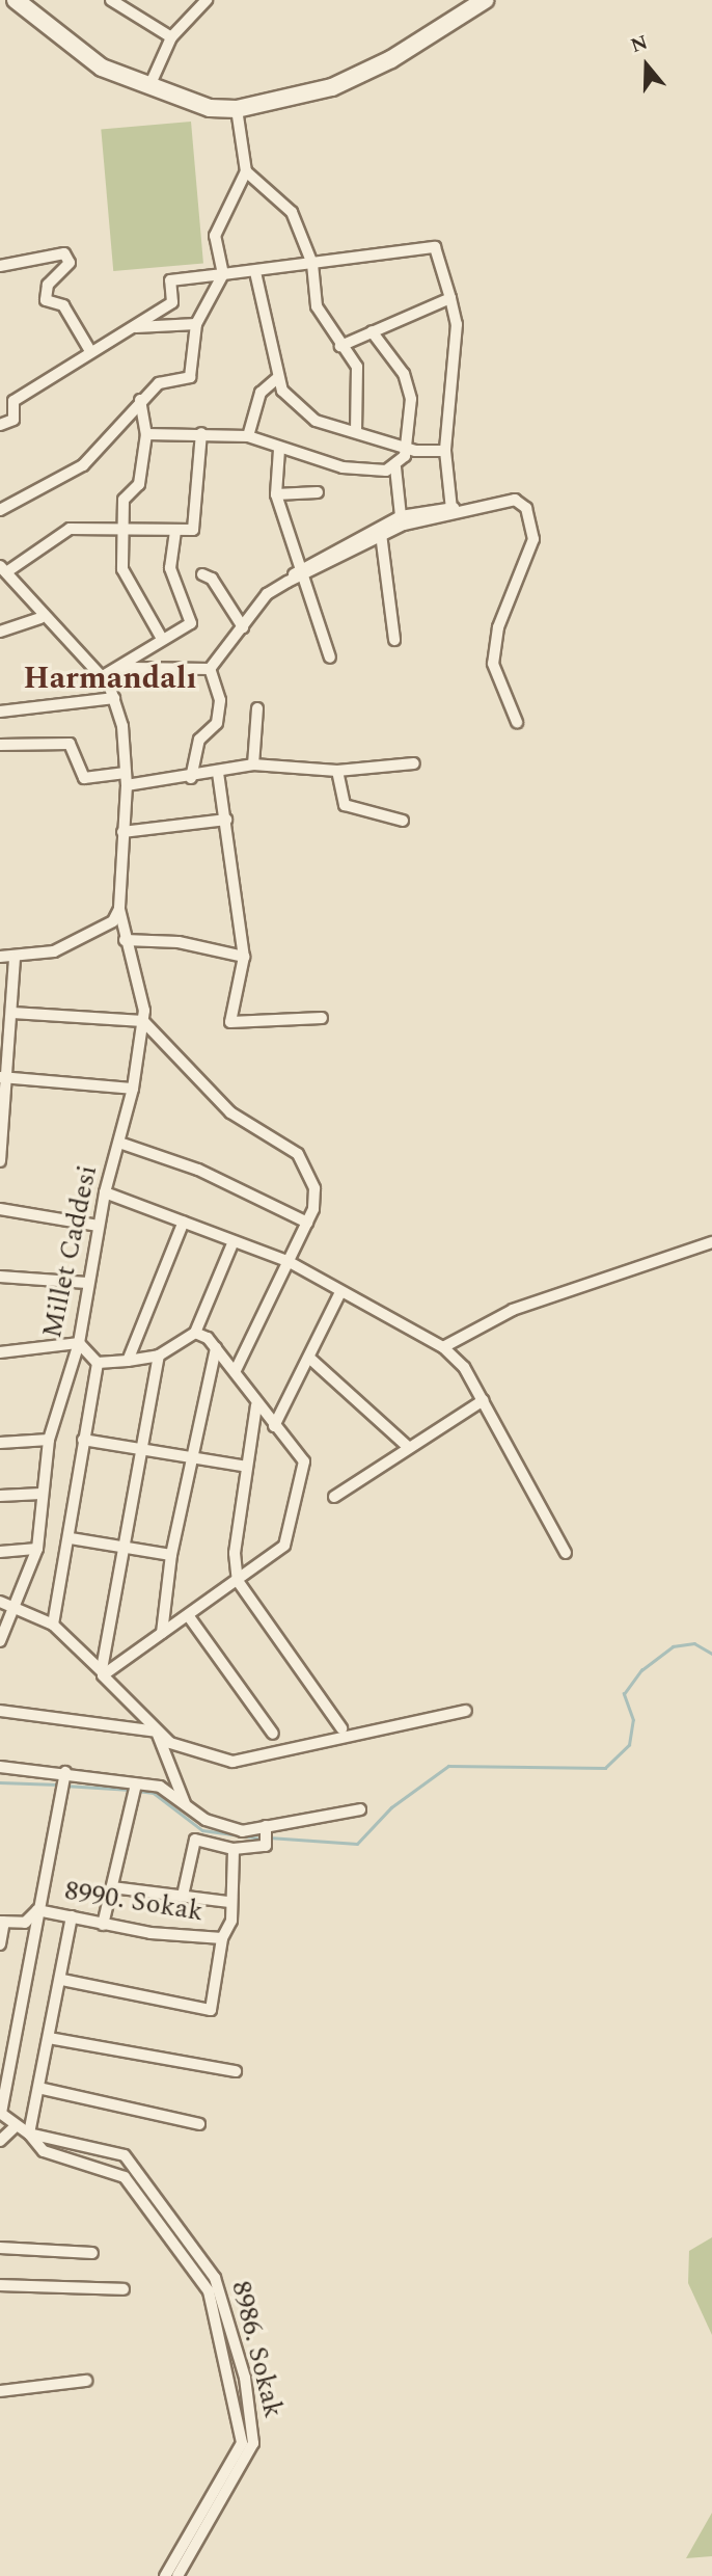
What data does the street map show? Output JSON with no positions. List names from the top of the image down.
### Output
{
  "streets": {
    "street": ["Millet Caddesi", "8990. Sokak", "8986. Sokak"]
  },
  "districts": ["Harmandalı"],
  "north": "top"
}
